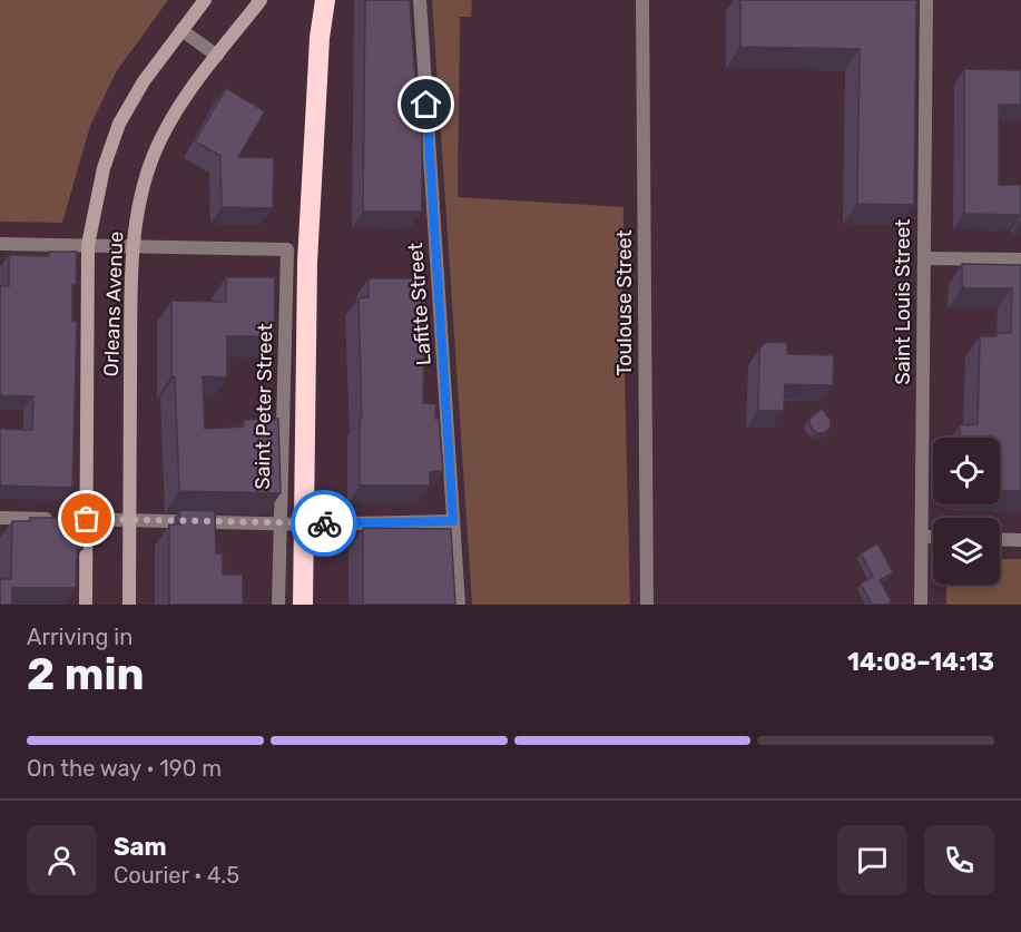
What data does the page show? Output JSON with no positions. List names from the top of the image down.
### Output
{
  "streets": {
    "street": [
      "Saint Louis Street",
      "Toulouse Street",
      "Orleans Avenue",
      "Lafitte Street",
      "Saint Peter Street"
    ]
  },
  "crossings": [
    ["Orleans Avenue", "Saint Peter Street"]
  ],
  "page": {
    "heading": ["2 min", "Arriving in", "14:08–14:13"],
    "panel": ["Sam", "Courier · 4.5"],
    "bar": "On the way · 190 m"
  }
}
